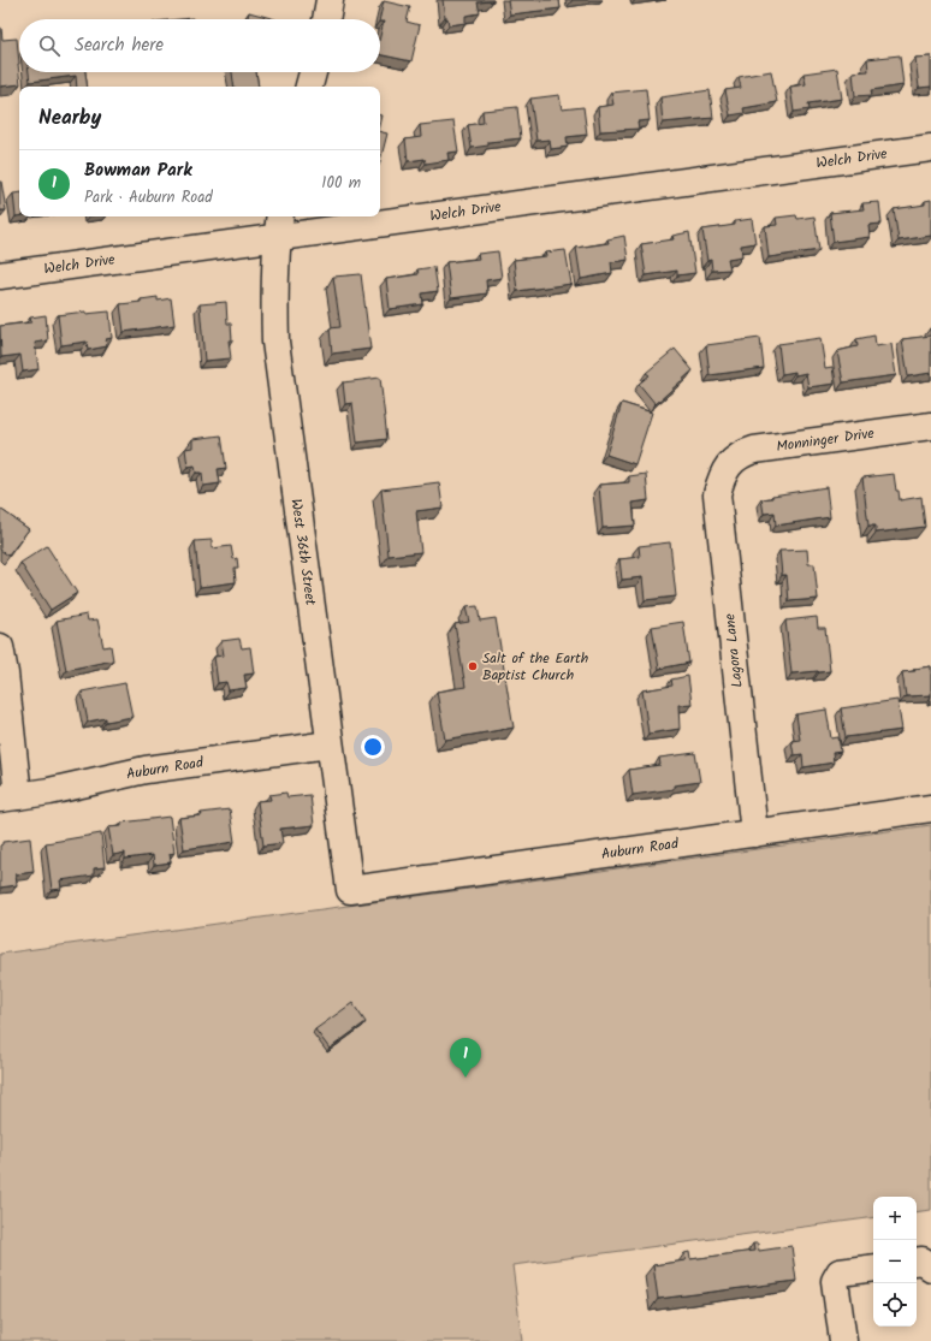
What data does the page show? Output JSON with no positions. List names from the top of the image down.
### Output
{
  "streets": {
    "street": [
      "Welch Drive",
      "Monninger Drive",
      "West 36th Street",
      "Lagora Lane",
      "Auburn Road"
    ]
  },
  "crossings": [
    ["Welch Drive", "West 36th Street"],
    ["Monninger Drive", "Lagora Lane"],
    ["West 36th Street", "Auburn Road"],
    ["Lagora Lane", "Auburn Road"]
  ],
  "places": ["Salt of the Earth Baptist Church"],
  "page": {
    "search": "Search here",
    "heading": "Nearby",
    "list": [
      {
        "mark": "1",
        "name": "Bowman Park",
        "note": "Park · Auburn Road",
        "value": "100 m"
      }
    ],
    "pins": "1",
    "map_buttons": ["+", "−"]
  }
}
